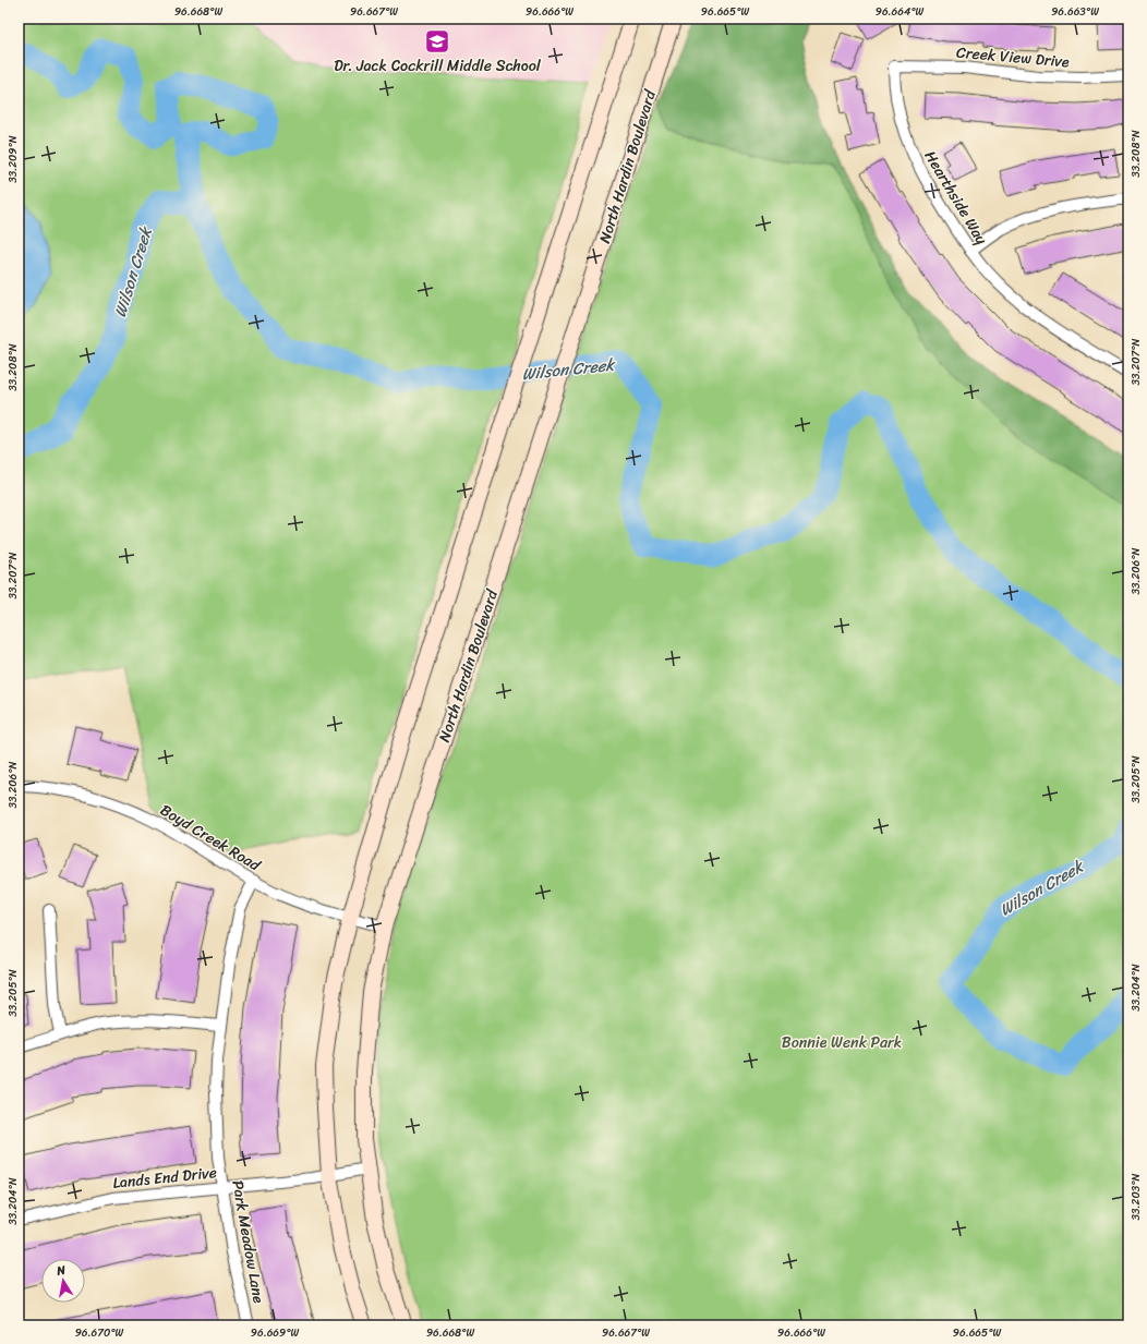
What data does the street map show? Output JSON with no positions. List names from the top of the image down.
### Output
{
  "streets": {
    "main road": ["North Hardin Boulevard"],
    "street": [
      "Creek View Drive",
      "Hearthside Way",
      "Boyd Creek Road",
      "Lands End Drive",
      "Park Meadow Lane"
    ]
  },
  "crossings": [
    ["Creek View Drive", "Hearthside Way"],
    ["North Hardin Boulevard", "Boyd Creek Road"],
    ["North Hardin Boulevard", "Lands End Drive"],
    ["Boyd Creek Road", "Park Meadow Lane"],
    ["Lands End Drive", "Park Meadow Lane"]
  ],
  "water": ["Wilson Creek"],
  "parks": ["Bonnie Wenk Park"],
  "places": {
    "school or university": ["Dr. Jack Cockrill Middle School"]
  },
  "north": "top",
  "coordinates": [
    "96.668°W",
    "96.667°W",
    "96.666°W",
    "96.665°W",
    "96.664°W",
    "96.663°W",
    "33.208°N",
    "33.209°N",
    "33.207°N",
    "33.206°N",
    "33.205°N",
    "33.204°N",
    "33.203°N",
    "96.670°W",
    "96.669°W"
  ]
}
